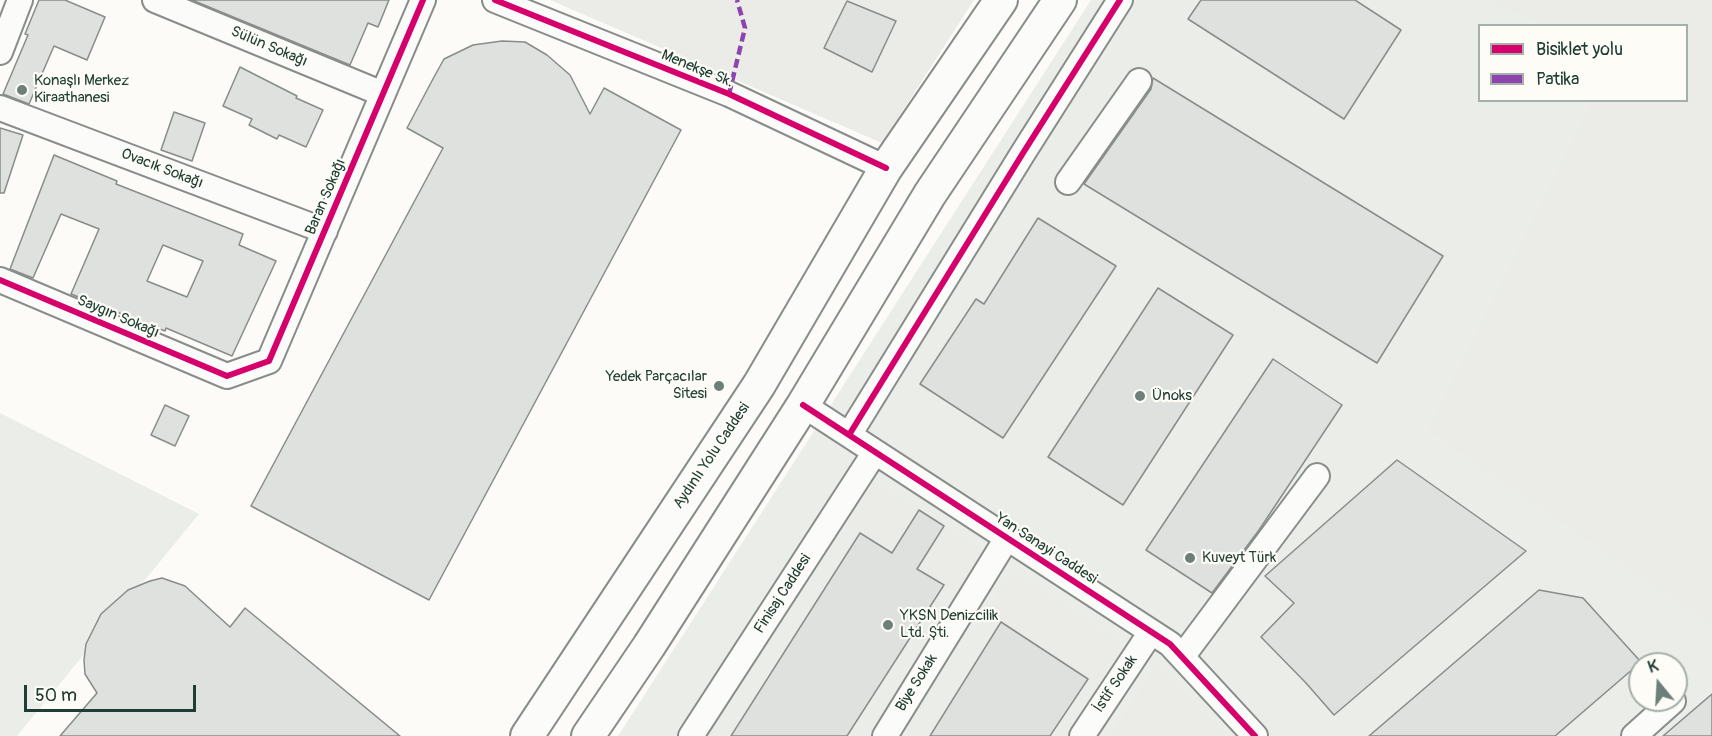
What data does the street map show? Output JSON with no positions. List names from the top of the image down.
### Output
{
  "streets": {
    "main road": ["Aydınlı Yolu Caddesi"],
    "street": [
      "Sülün Sokağı",
      "Menekşe Sk.",
      "Ovacık Sokağı",
      "Baran Sokağı",
      "Saygın Sokağı",
      "Yan Sanayi Caddesi",
      "Finisaj Caddesi",
      "Biye Sokak",
      "İstif Sokak"
    ]
  },
  "crossings": [
    ["Sülün Sokağı", "Baran Sokağı"],
    ["Menekşe Sk.", "Aydınlı Yolu Caddesi"],
    ["Ovacık Sokağı", "Baran Sokağı"],
    ["Baran Sokağı", "Saygın Sokağı"],
    ["Yan Sanayi Caddesi", "Finisaj Caddesi"],
    ["Yan Sanayi Caddesi", "Biye Sokak"],
    ["Yan Sanayi Caddesi", "İstif Sokak"]
  ],
  "places": [
    "Konaşlı Merkez Kiraathanesi",
    "Yedek Parçacılar Sitesi",
    "Ünoks",
    "Kuveyt Türk",
    "YKSN Denizcilik Ltd. Şti."
  ],
  "legend": ["Bisiklet yolu", "Patika"],
  "scale_bar": "50 m",
  "north": "top"
}
